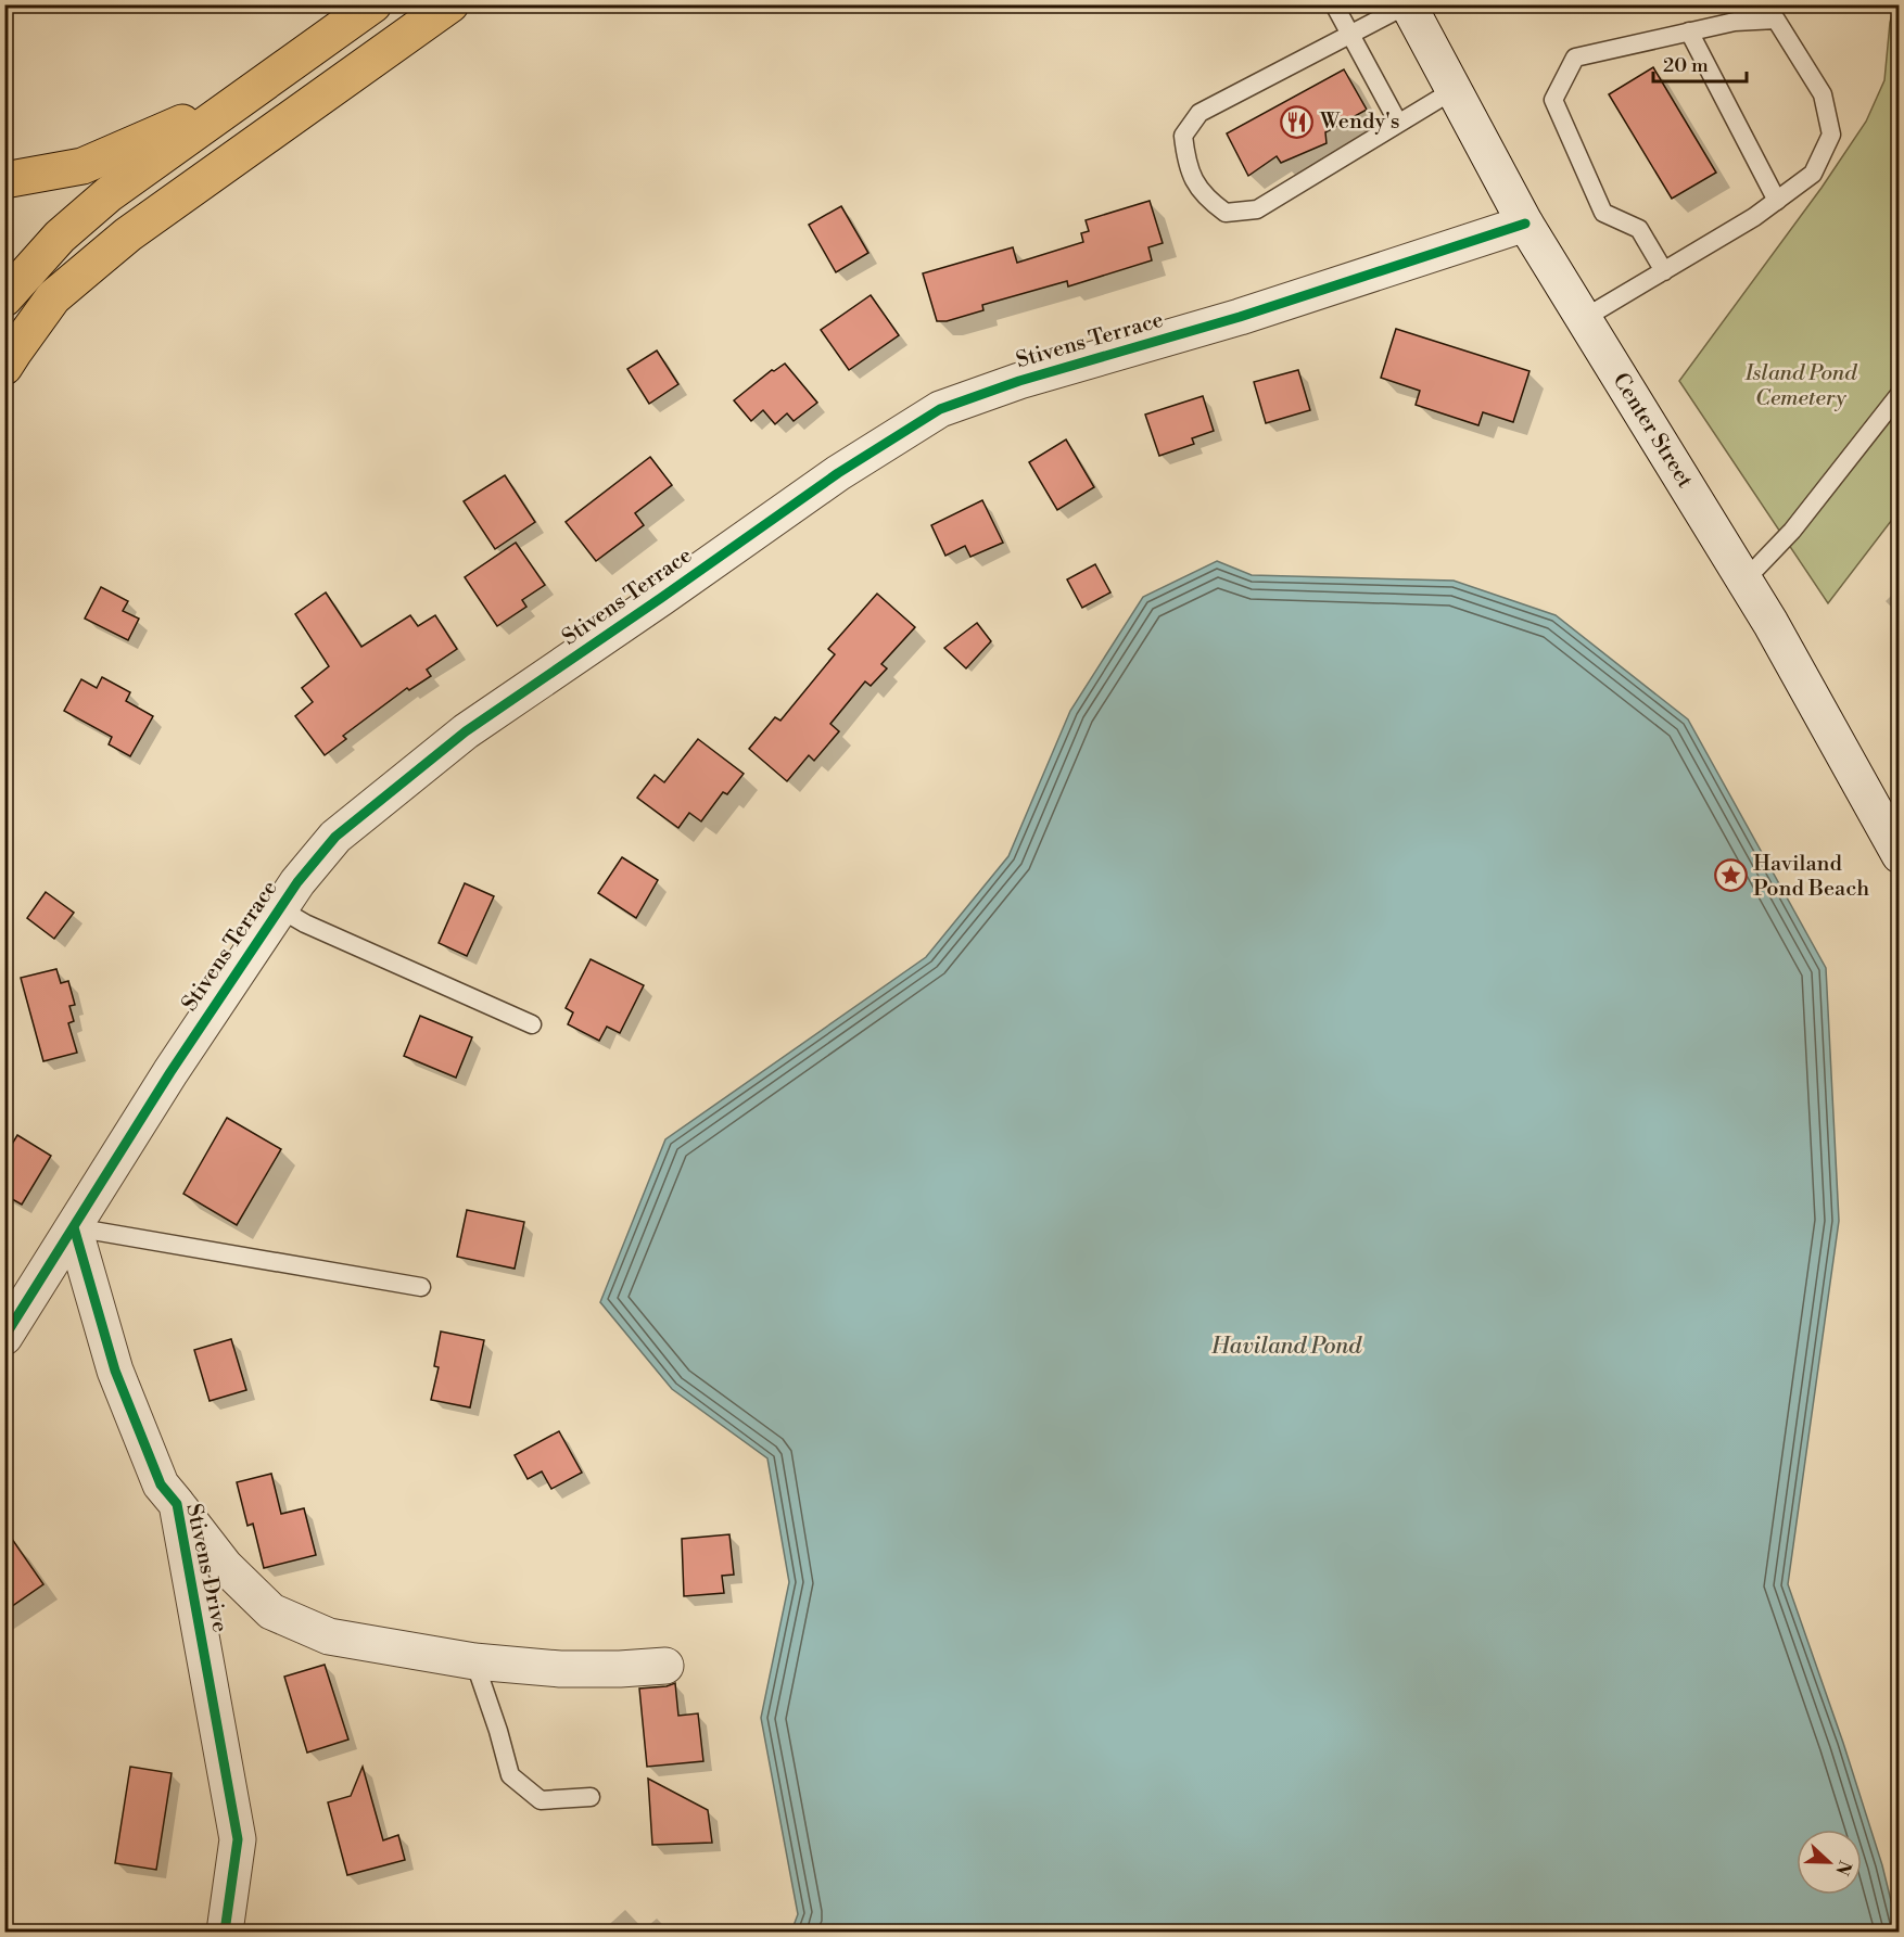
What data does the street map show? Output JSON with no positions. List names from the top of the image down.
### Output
{
  "streets": {
    "street": ["Stivens Terrace", "Center Street", "Stivens Drive"]
  },
  "crossings": [
    ["Stivens Terrace", "Center Street"],
    ["Stivens Terrace", "Stivens Drive"]
  ],
  "water": ["Haviland Pond"],
  "parks": ["Island Pond Cemetery"],
  "places": {
    "restaurant": ["Wendy's"],
    "place": ["Haviland Pond Beach"]
  },
  "scale_bar": "20 m",
  "north": "right"
}
